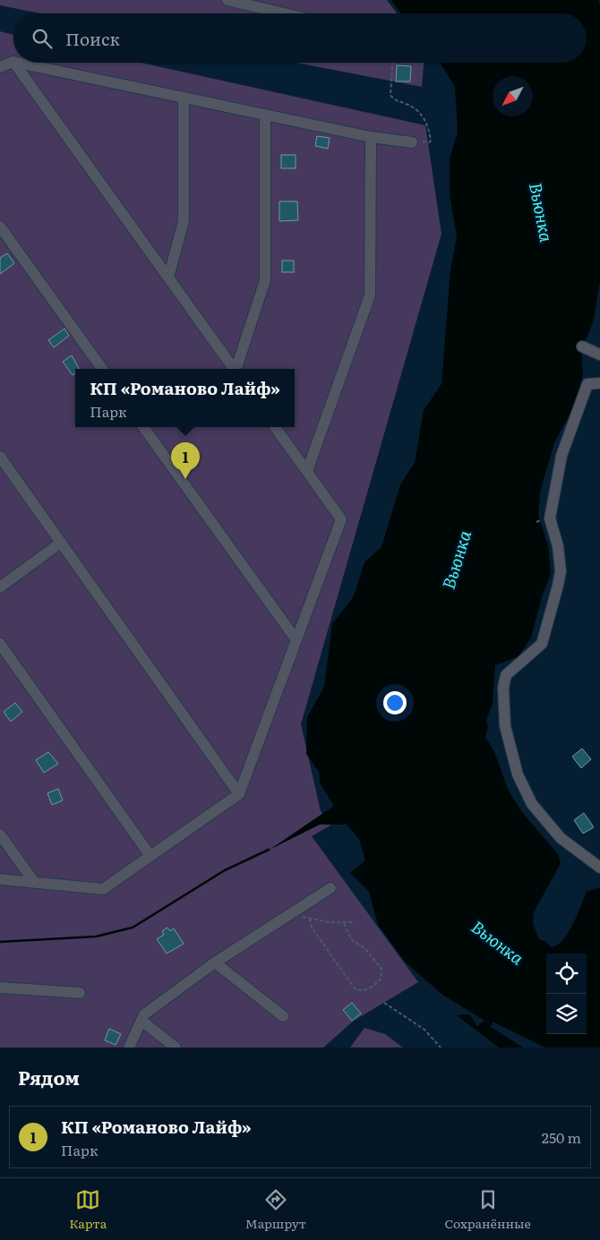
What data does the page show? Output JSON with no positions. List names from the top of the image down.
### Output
{
  "water": ["Вьюнка"],
  "north": "bottom left",
  "page": {
    "search": "Поиск",
    "popup": ["КП «Романово Лайф»", "Парк"],
    "pins": "1",
    "heading": "Рядом",
    "list": [
      {
        "mark": "1",
        "name": "КП «Романово Лайф»",
        "note": "Парк",
        "value": "250 m"
      }
    ],
    "nav": ["Карта", "Маршрут", "Сохранённые"]
  }
}
